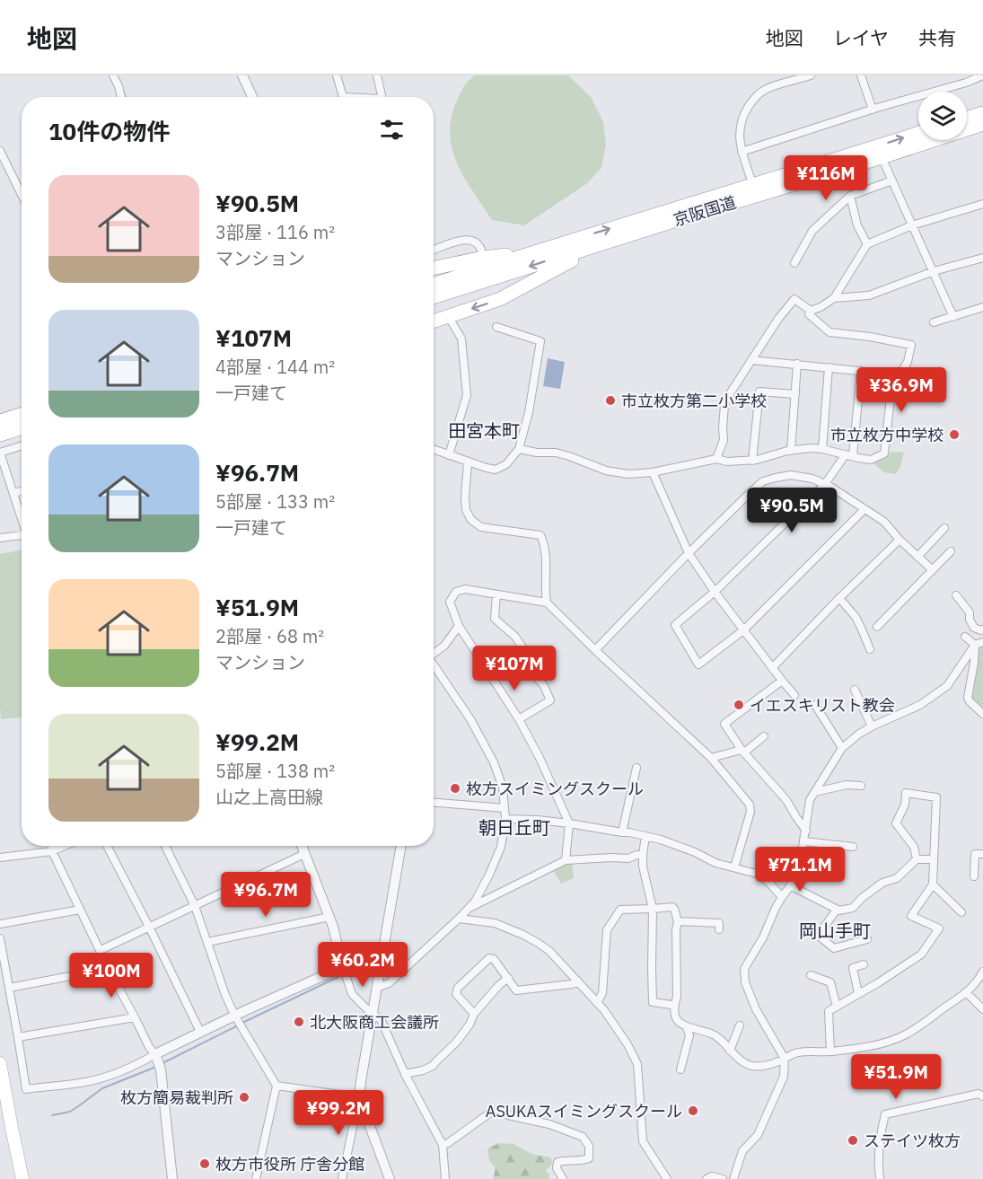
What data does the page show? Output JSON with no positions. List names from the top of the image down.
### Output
{
  "streets": {
    "highway": ["京阪国道"]
  },
  "districts": ["田宮本町", "朝日丘町", "岡山手町"],
  "places": [
    "市立枚方第二小学校",
    "市立枚方中学校",
    "イエスキリスト教会",
    "枚方スイミングスクール",
    "北大阪商工会議所",
    "枚方簡易裁判所",
    "ASUKAスイミングスクール",
    "ステイツ枚方",
    "枚方市役所 庁舎分館"
  ],
  "page": {
    "header": "地図",
    "nav": ["地図", "レイヤ", "共有"],
    "heading": "10件の物件",
    "price": [
      "¥116M",
      "¥36.9M",
      "¥90.5M",
      "¥107M",
      "¥71.1M",
      "¥96.7M",
      "¥60.2M",
      "¥100M",
      "¥51.9M",
      "¥99.2M"
    ],
    "list": [
      {
        "name": "¥90.5M",
        "note": "3部屋 · 116 m² · マンション"
      },
      {
        "name": "¥107M",
        "note": "4部屋 · 144 m² · 一戸建て"
      },
      {
        "name": "¥96.7M",
        "note": "5部屋 · 133 m² · 一戸建て"
      },
      {
        "name": "¥51.9M",
        "note": "2部屋 · 68 m² · マンション"
      },
      {
        "name": "¥99.2M",
        "note": "5部屋 · 138 m² · 山之上高田線"
      }
    ]
  }
}
